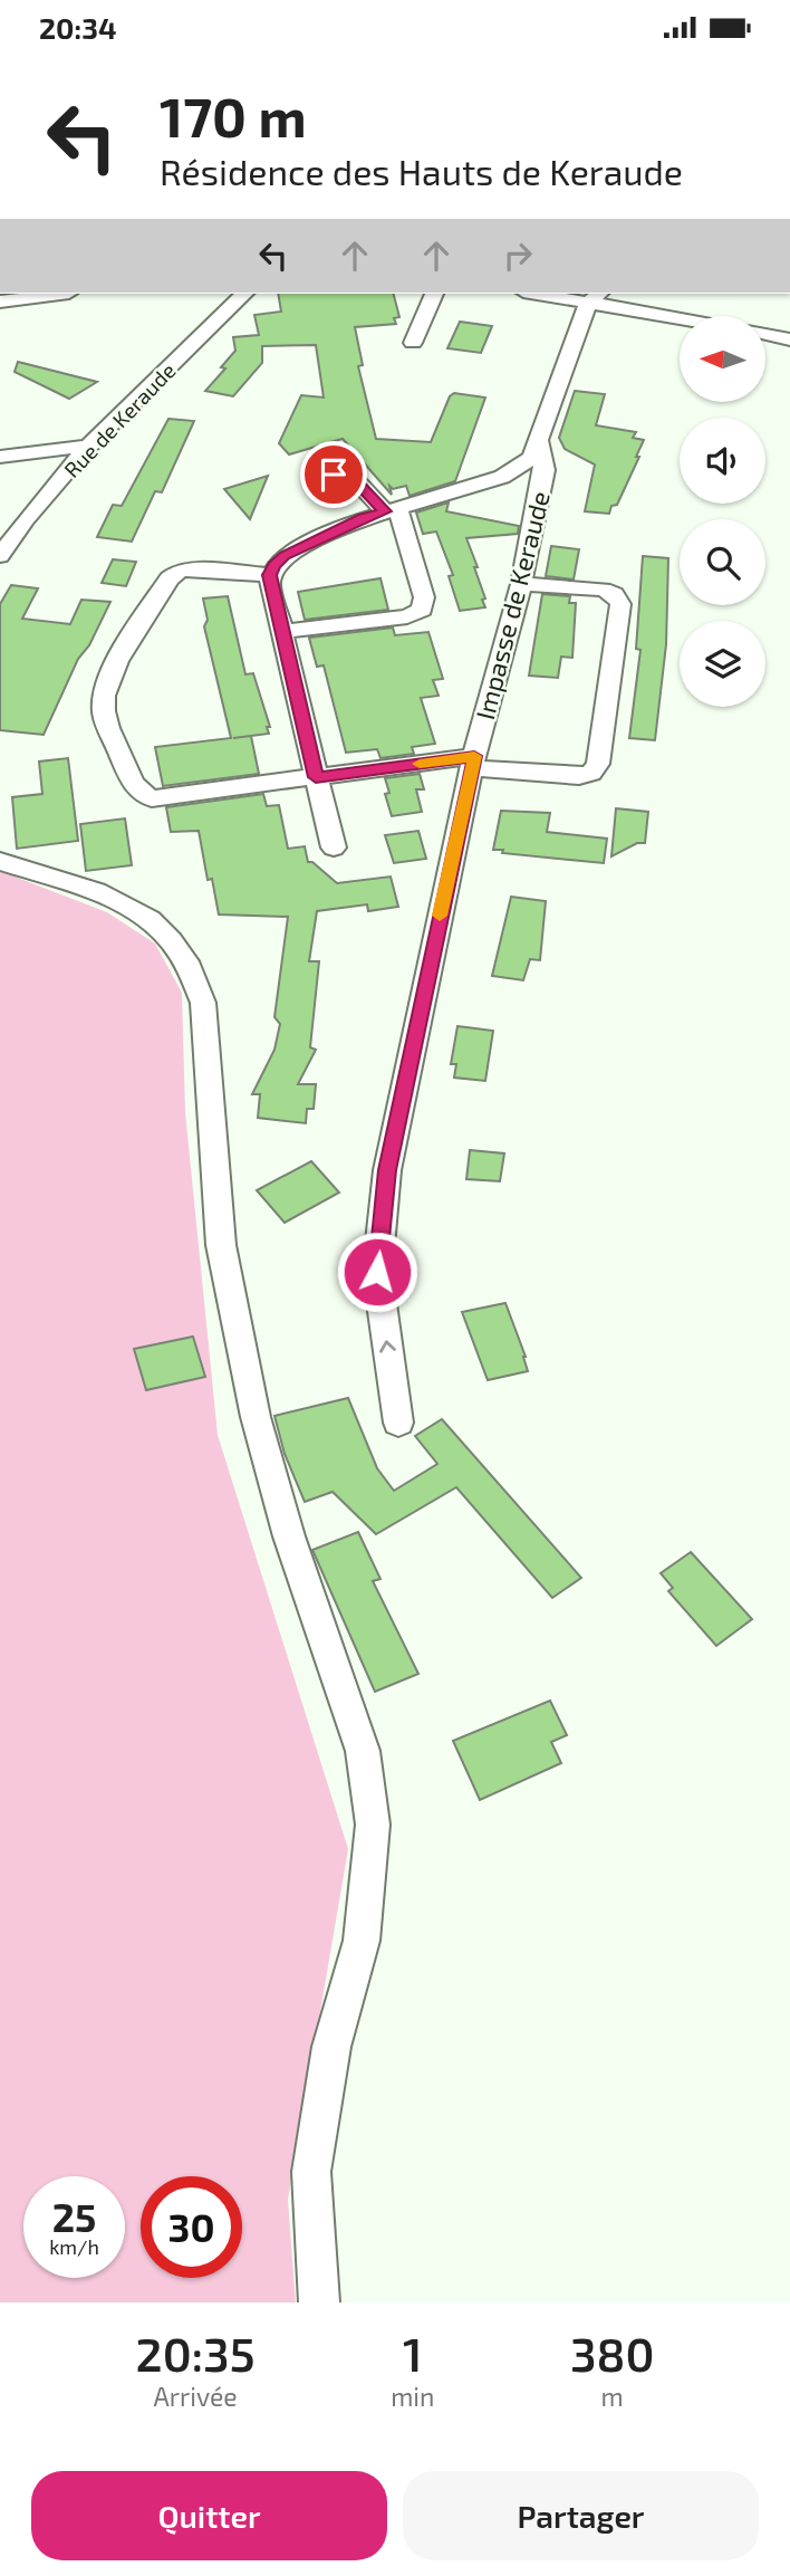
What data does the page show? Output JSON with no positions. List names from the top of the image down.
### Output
{
  "streets": {
    "street": ["Rue de Keraude", "Impasse de Keraude"]
  },
  "one_way": ["Impasse de Keraude"],
  "north": "left",
  "page": {
    "status": "20:34",
    "turn": ["170 m", "Résidence des Hauts de Keraude"],
    "speed": "25 km/h",
    "limit": "30",
    "eta": [
      "20:35",
      "Arrivée",
      "1",
      "min",
      "380",
      "m"
    ],
    "buttons": ["Quitter", "Partager"]
  }
}
